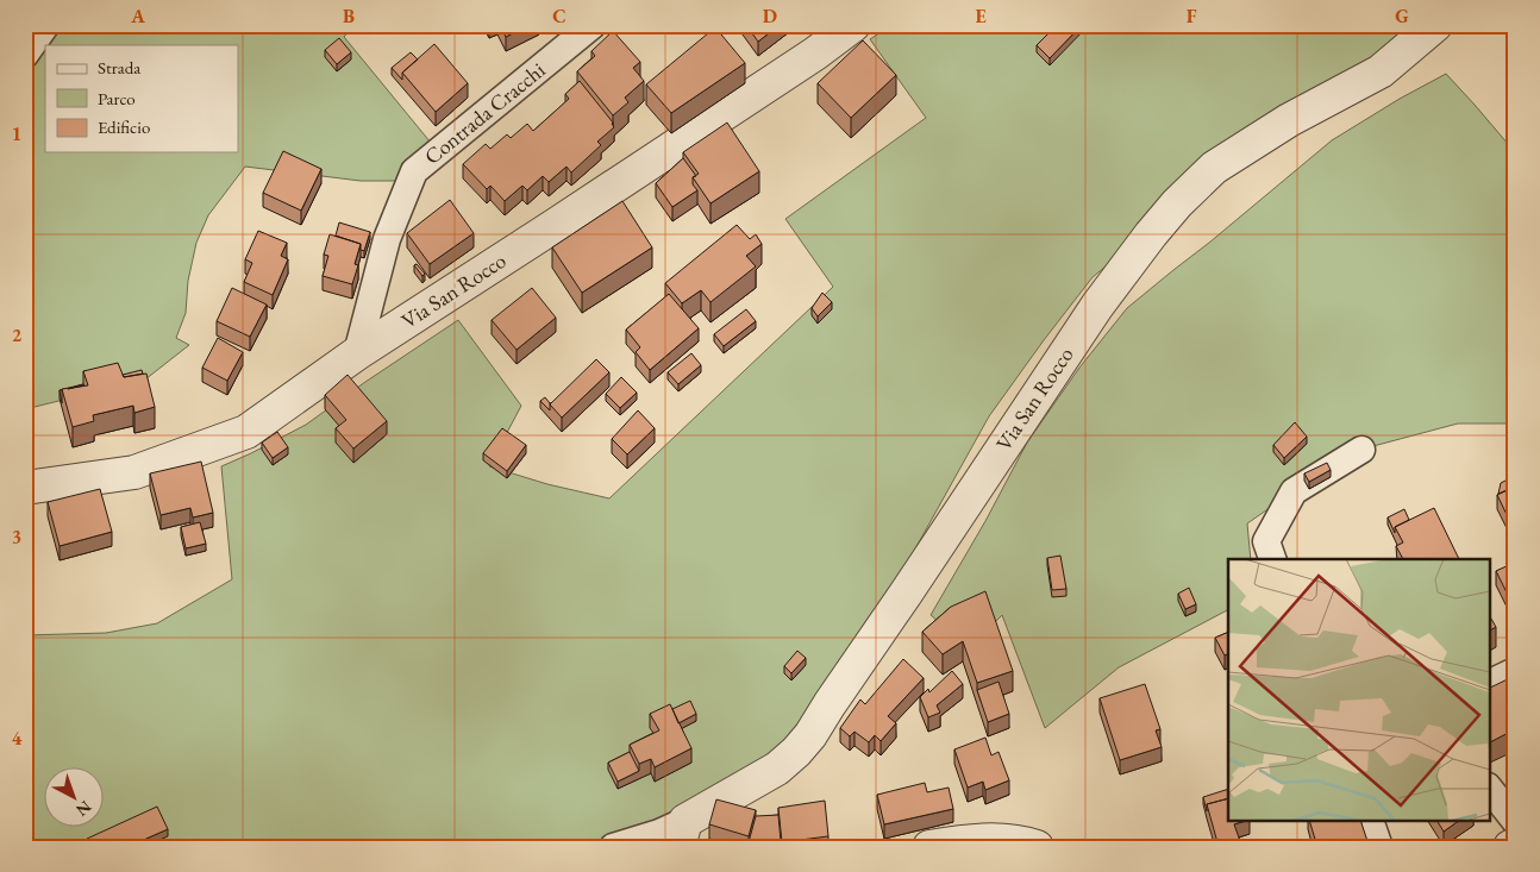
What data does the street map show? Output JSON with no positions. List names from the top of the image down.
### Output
{
  "streets": {
    "street": ["Contrada Cracchi", "Via San Rocco"]
  },
  "crossings": [
    ["Contrada Cracchi", "Via San Rocco"]
  ],
  "legend": ["Strada", "Parco", "Edificio"],
  "north": "bottom right",
  "grid": {
    "columns": [
      "A",
      "B",
      "C",
      "D",
      "E",
      "F",
      "G"
    ],
    "rows": [
      "1",
      "2",
      "3",
      "4"
    ]
  }
}
